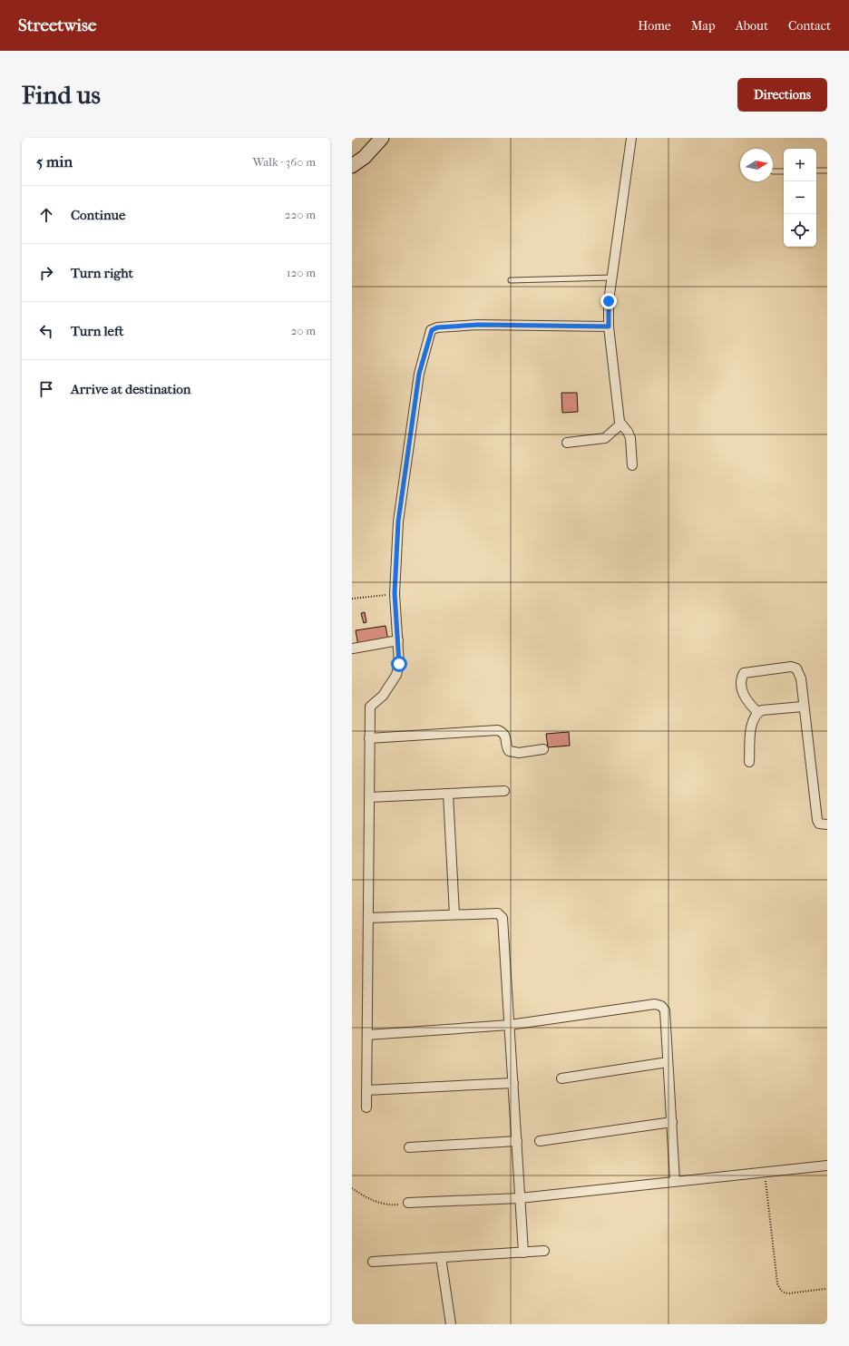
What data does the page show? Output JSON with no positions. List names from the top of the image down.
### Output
{
  "north": "right",
  "page": {
    "header": "Streetwise",
    "nav": [
      "Home",
      "Map",
      "About",
      "Contact"
    ],
    "buttons": "Directions",
    "title": "Find us",
    "heading": ["5 min", "Walk · 360 m"],
    "map_buttons": ["+", "−"],
    "list": [
      ["Continue", "220 m"],
      ["Turn right", "120 m"],
      ["Turn left", "20 m"],
      "Arrive at destination"
    ]
  }
}
